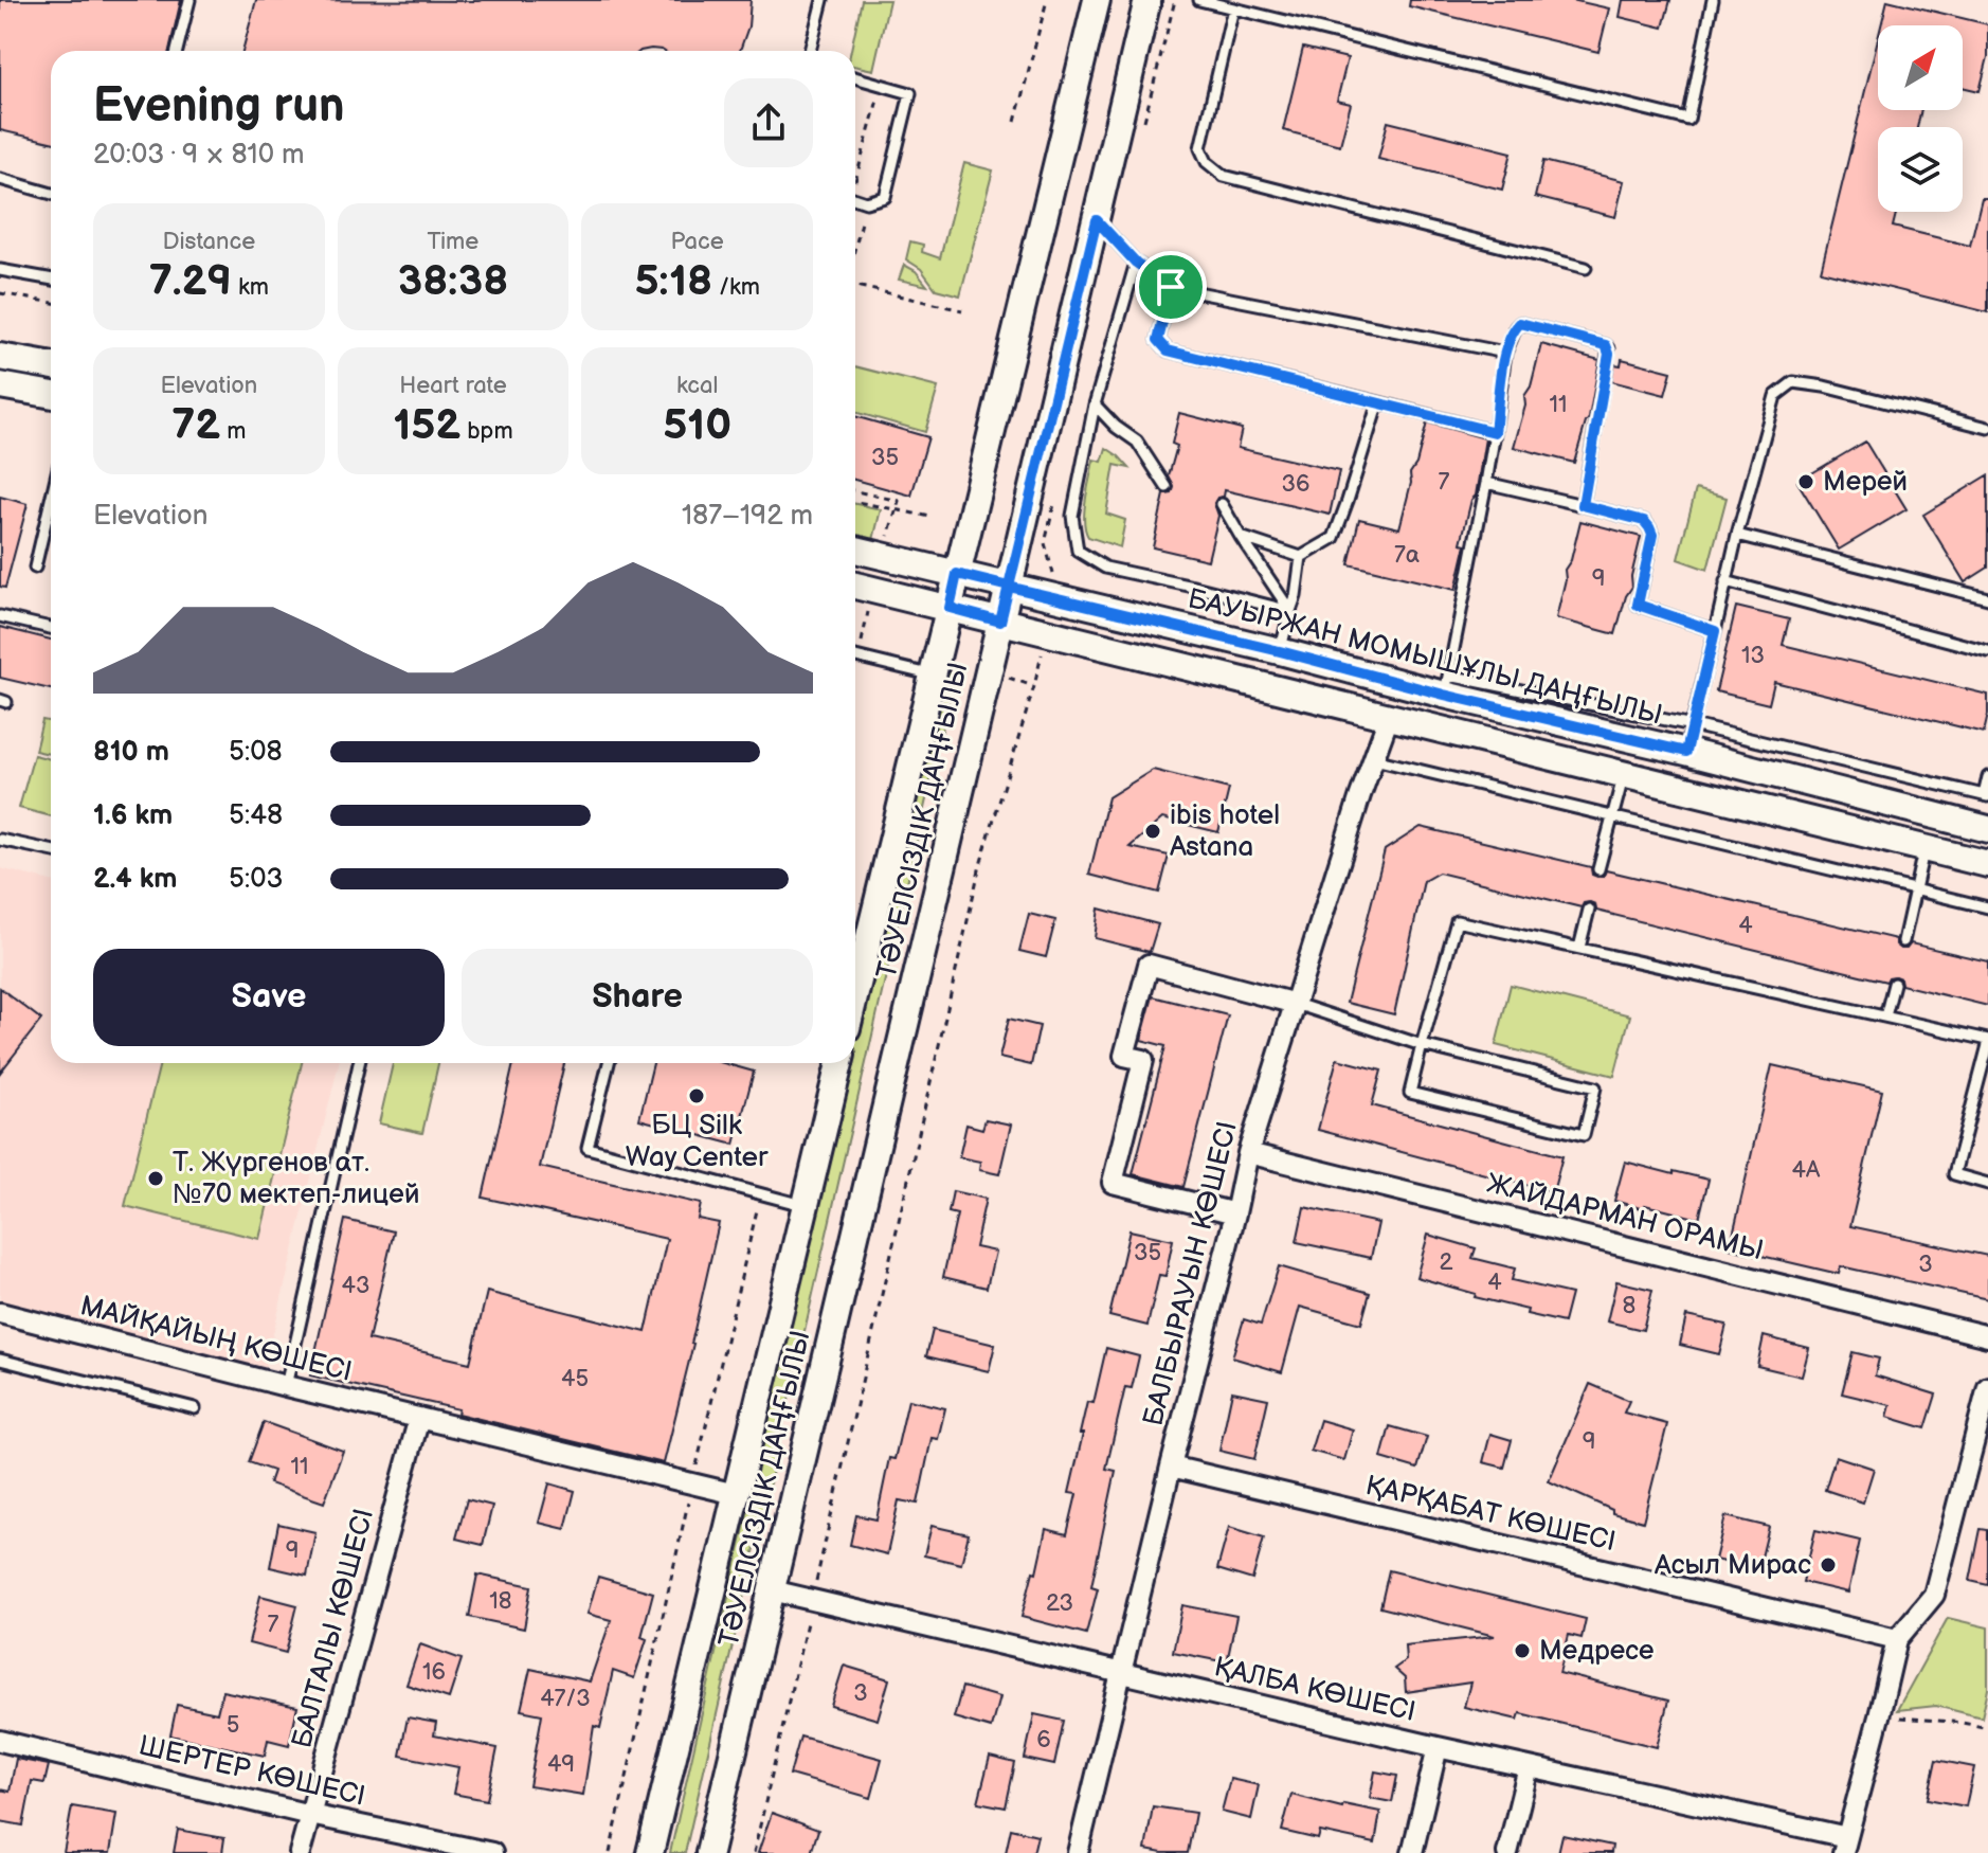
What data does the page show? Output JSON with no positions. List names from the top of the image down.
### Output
{
  "streets": {
    "main road": ["БАУЫРЖАН МОМЫШҰЛЫ ДАҢҒЫЛЫ", "ТӘУЕЛСІЗДІК ДАҢҒЫЛЫ"],
    "street": [
      "ЖАЙДАРМАН ОРАМЫ",
      "БАЛБЫРАУЫН КӨШЕСІ",
      "МАЙҚАЙЫҢ КӨШЕСІ",
      "ҚАРҚАБАТ КӨШЕСІ",
      "БАЛТАЛЫ КӨШЕСІ",
      "ҚАЛБА КӨШЕСІ",
      "ШЕРТЕР КӨШЕСІ"
    ]
  },
  "crossings": [
    ["БАУЫРЖАН МОМЫШҰЛЫ ДАҢҒЫЛЫ", "ТӘУЕЛСІЗДІК ДАҢҒЫЛЫ"],
    ["ТӘУЕЛСІЗДІК ДАҢҒЫЛЫ", "МАЙҚАЙЫҢ КӨШЕСІ"],
    ["ТӘУЕЛСІЗДІК ДАҢҒЫЛЫ", "ҚАЛБА КӨШЕСІ"],
    ["ЖАЙДАРМАН ОРАМЫ", "БАЛБЫРАУЫН КӨШЕСІ"],
    ["БАЛБЫРАУЫН КӨШЕСІ", "ҚАРҚАБАТ КӨШЕСІ"],
    ["БАЛБЫРАУЫН КӨШЕСІ", "ҚАЛБА КӨШЕСІ"],
    ["МАЙҚАЙЫҢ КӨШЕСІ", "БАЛТАЛЫ КӨШЕСІ"],
    ["БАЛТАЛЫ КӨШЕСІ", "ШЕРТЕР КӨШЕСІ"]
  ],
  "places": [
    "Мерей",
    "ibis hotel Astana",
    "БЦ Silk Way Center",
    "Т. Жүргенов ат. №70 мектеп-лицей",
    "Асыл Мирас",
    "Медресе"
  ],
  "house_numbers": [
    "11",
    "35",
    "7",
    "36",
    "7а",
    "9",
    "13",
    "4",
    "4А",
    "35",
    "2",
    "3",
    "4",
    "43",
    "8",
    "45",
    "9",
    "11",
    "9",
    "18",
    "23",
    "7",
    "16",
    "3",
    "47/3",
    "5",
    "6",
    "49"
  ],
  "north": "top right",
  "page": {
    "heading": ["Evening run", "20:03 · 9 × 810 m"],
    "stats": [
      ["Distance", "7.29 km"],
      ["Time", "38:38"],
      ["Pace", "5:18 /km"],
      ["Elevation", "72 m"],
      ["Heart rate", "152 bpm"],
      ["kcal", "510"]
    ],
    "chart": ["Elevation", "187–192 m"],
    "list": [
      {
        "name": "810 m",
        "note": "5:08"
      },
      {
        "name": "1.6 km",
        "note": "5:48"
      },
      {
        "name": "2.4 km",
        "note": "5:03"
      }
    ],
    "buttons": ["Save", "Share"]
  }
}
